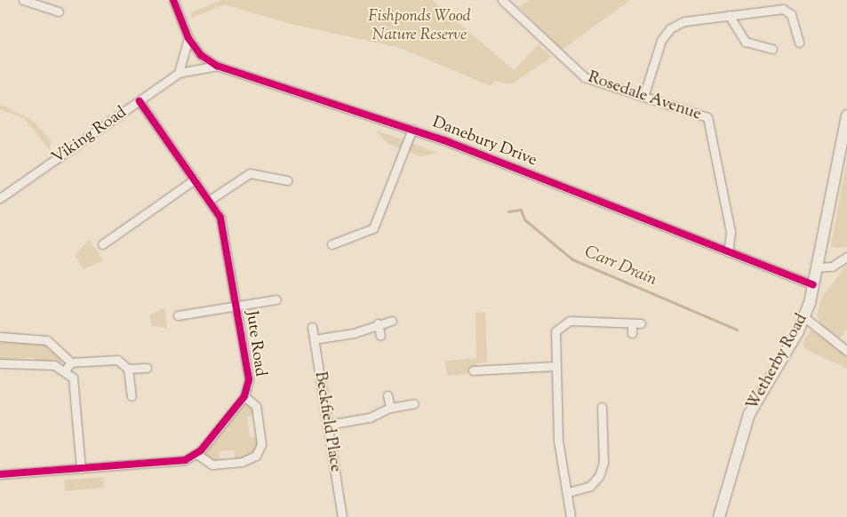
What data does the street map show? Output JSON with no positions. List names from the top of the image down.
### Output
{
  "streets": {
    "main road": ["Wetherby Road"],
    "street": [
      "Rosedale Avenue",
      "Viking Road",
      "Danebury Drive",
      "Jute Road",
      "Beckfield Place"
    ]
  },
  "crossings": [
    ["Rosedale Avenue", "Danebury Drive"],
    ["Viking Road", "Danebury Drive"],
    ["Viking Road", "Jute Road"],
    ["Danebury Drive", "Wetherby Road"]
  ],
  "water": ["Carr Drain"],
  "parks": ["Fishponds Wood Nature Reserve"]
}
